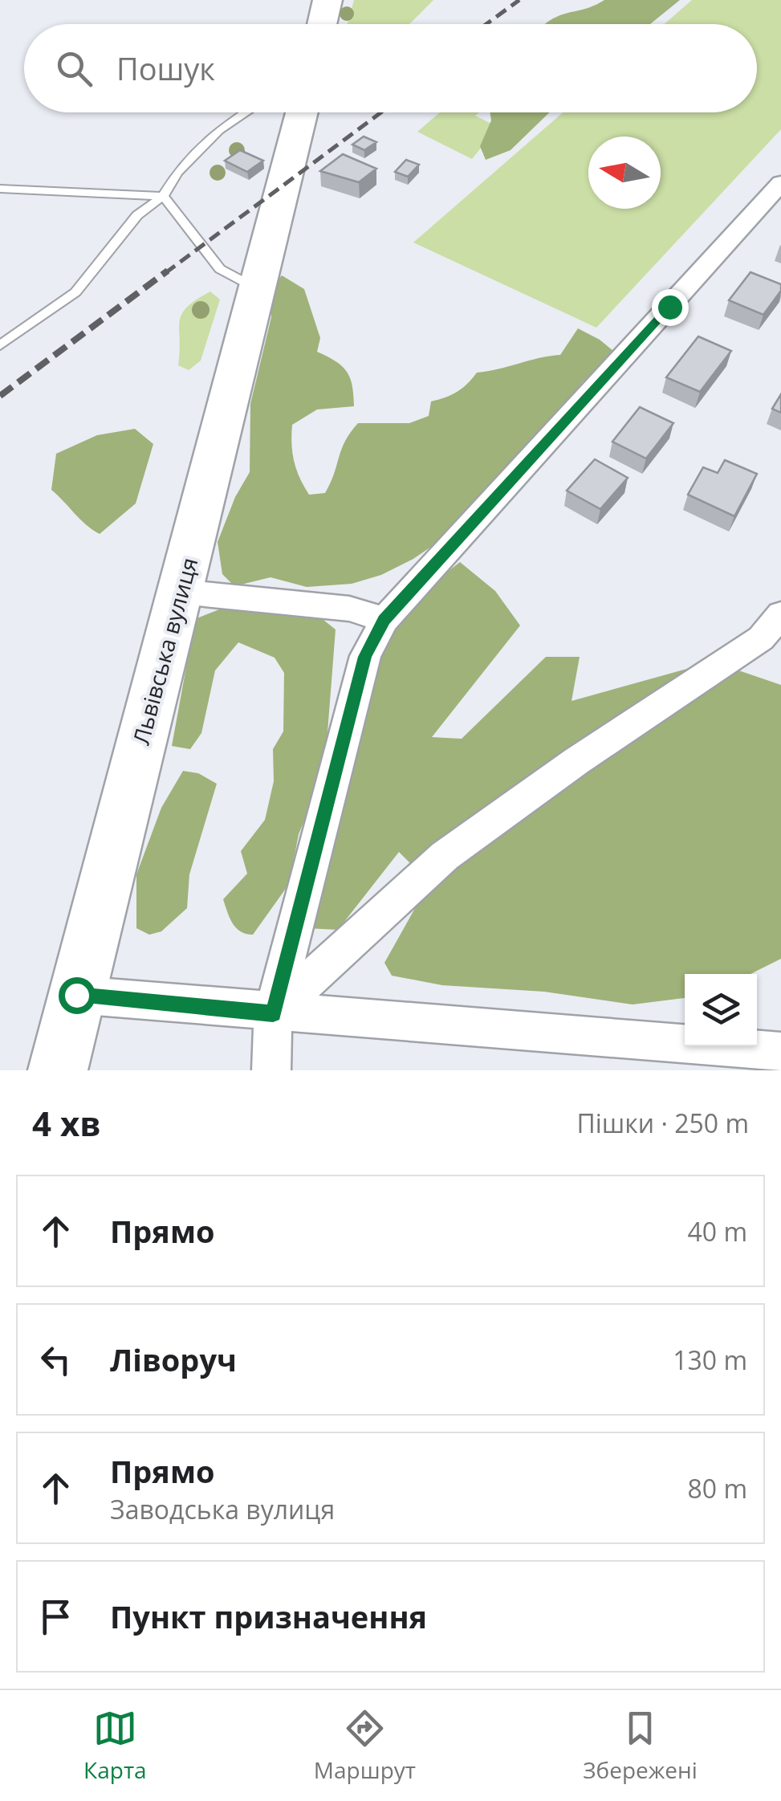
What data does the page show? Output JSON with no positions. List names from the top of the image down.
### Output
{
  "streets": {
    "highway": ["Львівська вулиця"]
  },
  "north": "left",
  "page": {
    "search": "Пошук",
    "heading": ["4 хв", "Пішки · 250 m"],
    "list": [
      ["Прямо", "40 m"],
      ["Ліворуч", "130 m"],
      ["Прямо", "Заводська вулиця", "80 m"],
      "Пункт призначення"
    ],
    "nav": ["Карта", "Маршрут", "Збережені"]
  }
}
